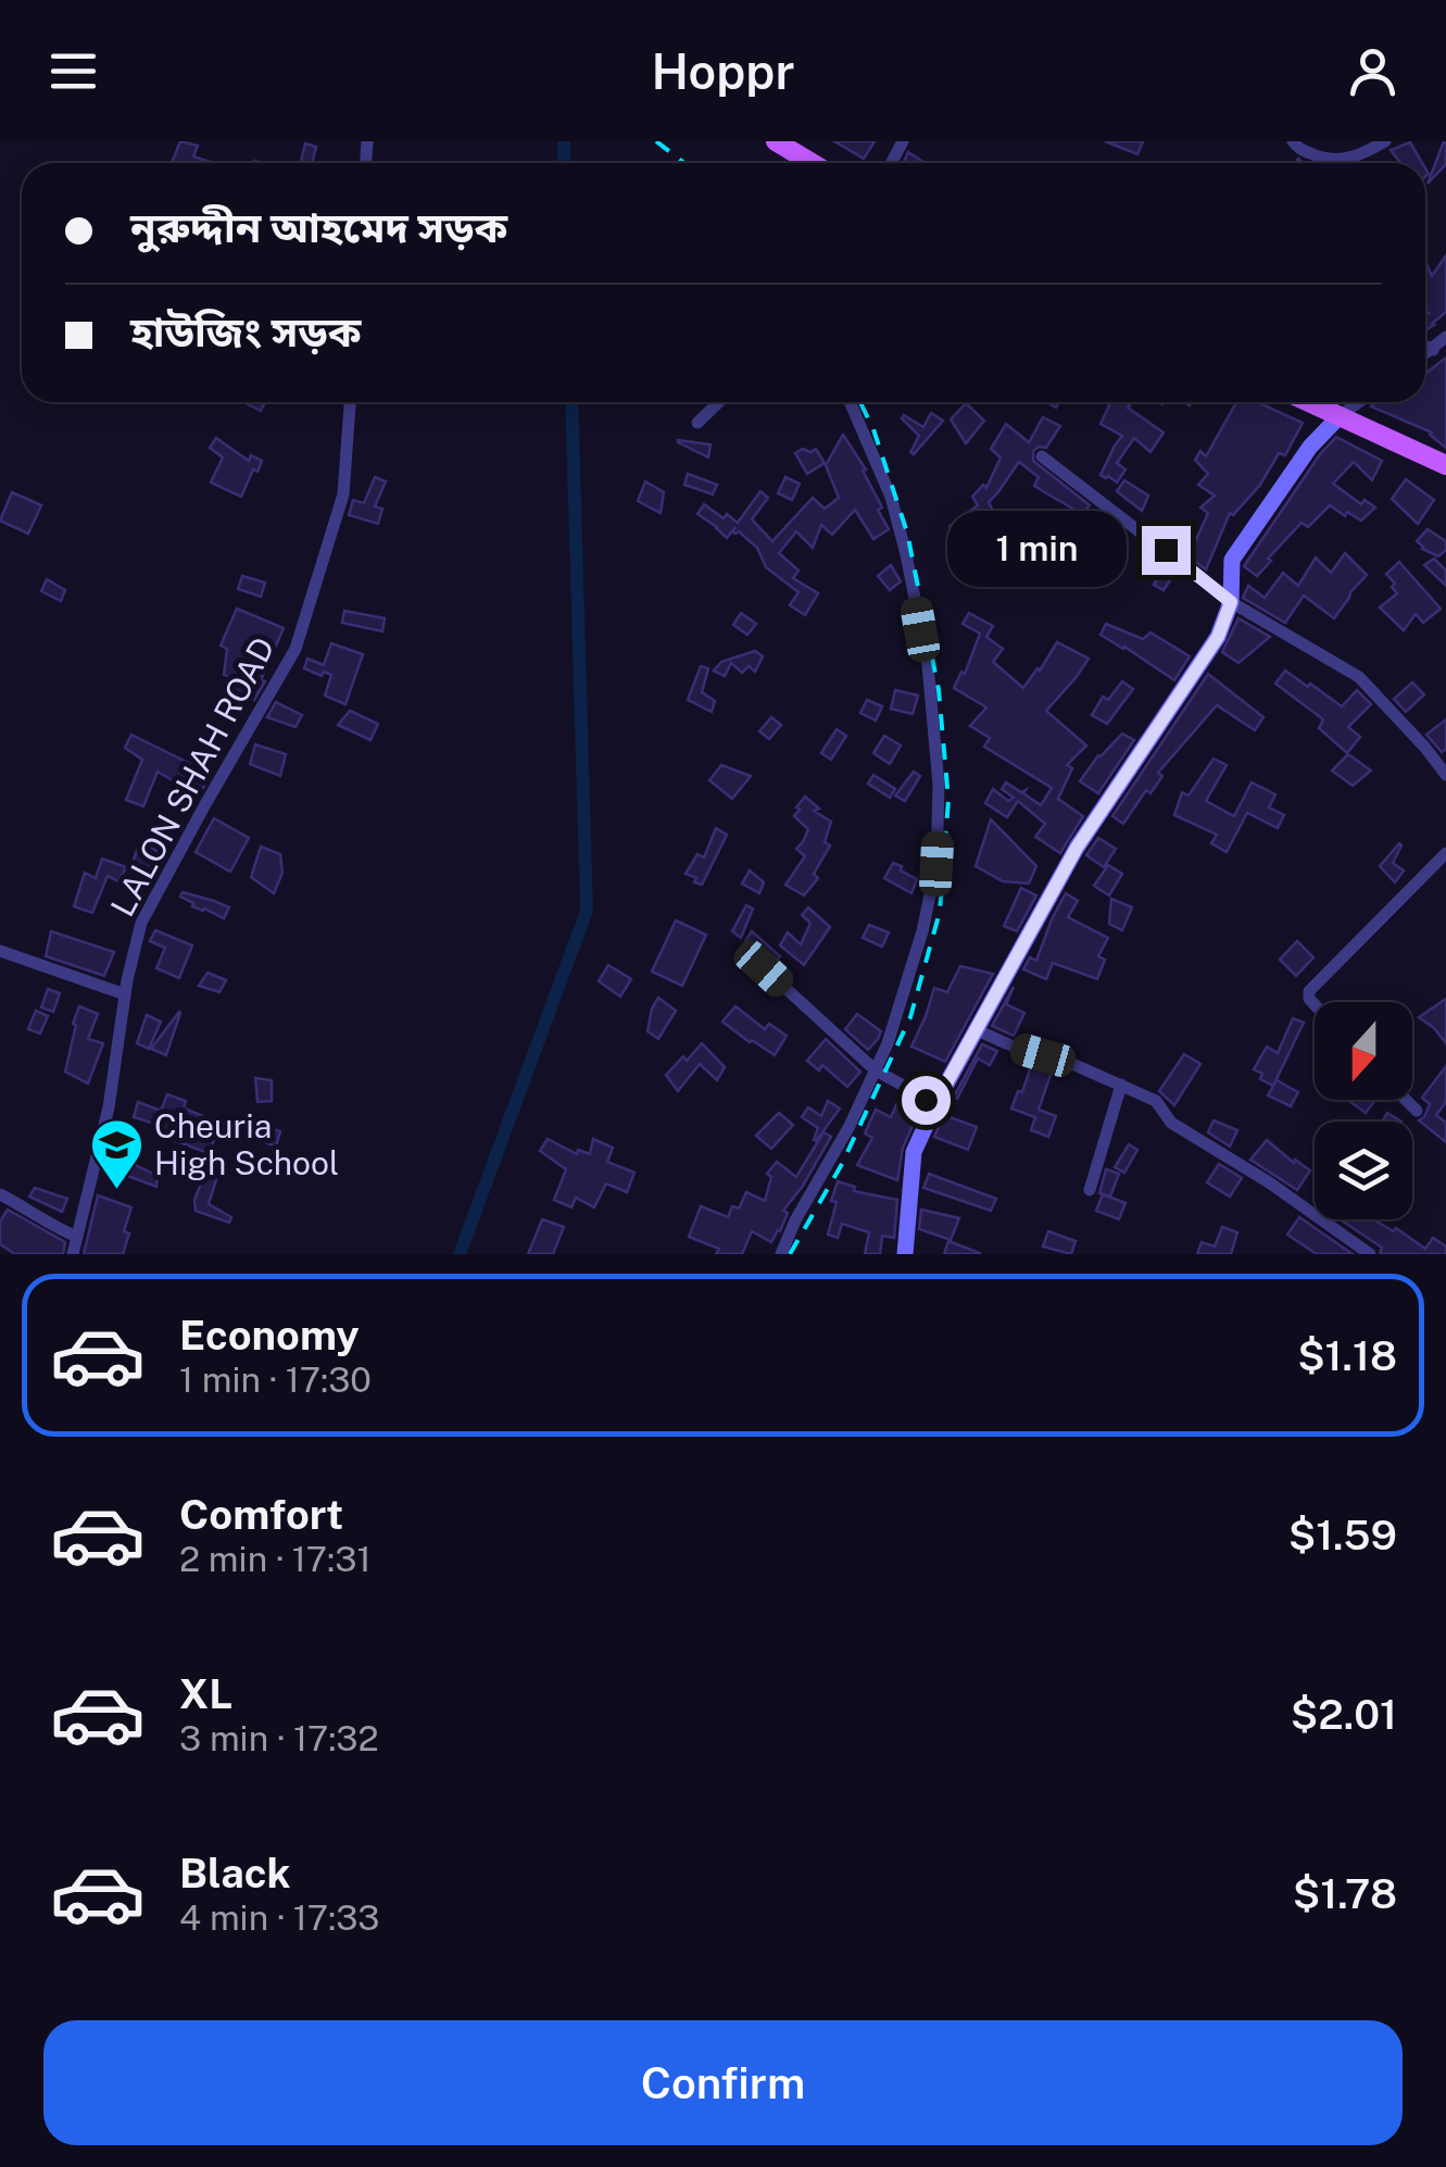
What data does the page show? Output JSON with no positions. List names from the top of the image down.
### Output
{
  "streets": {
    "street": ["LALON SHAH ROAD"]
  },
  "places": {
    "school or university": ["Cheuria High School"]
  },
  "north": "bottom",
  "page": {
    "header": "Hoppr",
    "banner": ["নুরুদ্দীন আহমেদ সড়ক", "হাউজিং সড়ক"],
    "bubble": "1 min",
    "list": [
      {
        "name": "Economy",
        "note": "1 min · 17:30",
        "value": "$1.18"
      },
      {
        "name": "Comfort",
        "note": "2 min · 17:31",
        "value": "$1.59"
      },
      {
        "name": "XL",
        "note": "3 min · 17:32",
        "value": "$2.01"
      },
      {
        "name": "Black",
        "note": "4 min · 17:33",
        "value": "$1.78"
      }
    ],
    "buttons": "Confirm"
  }
}
